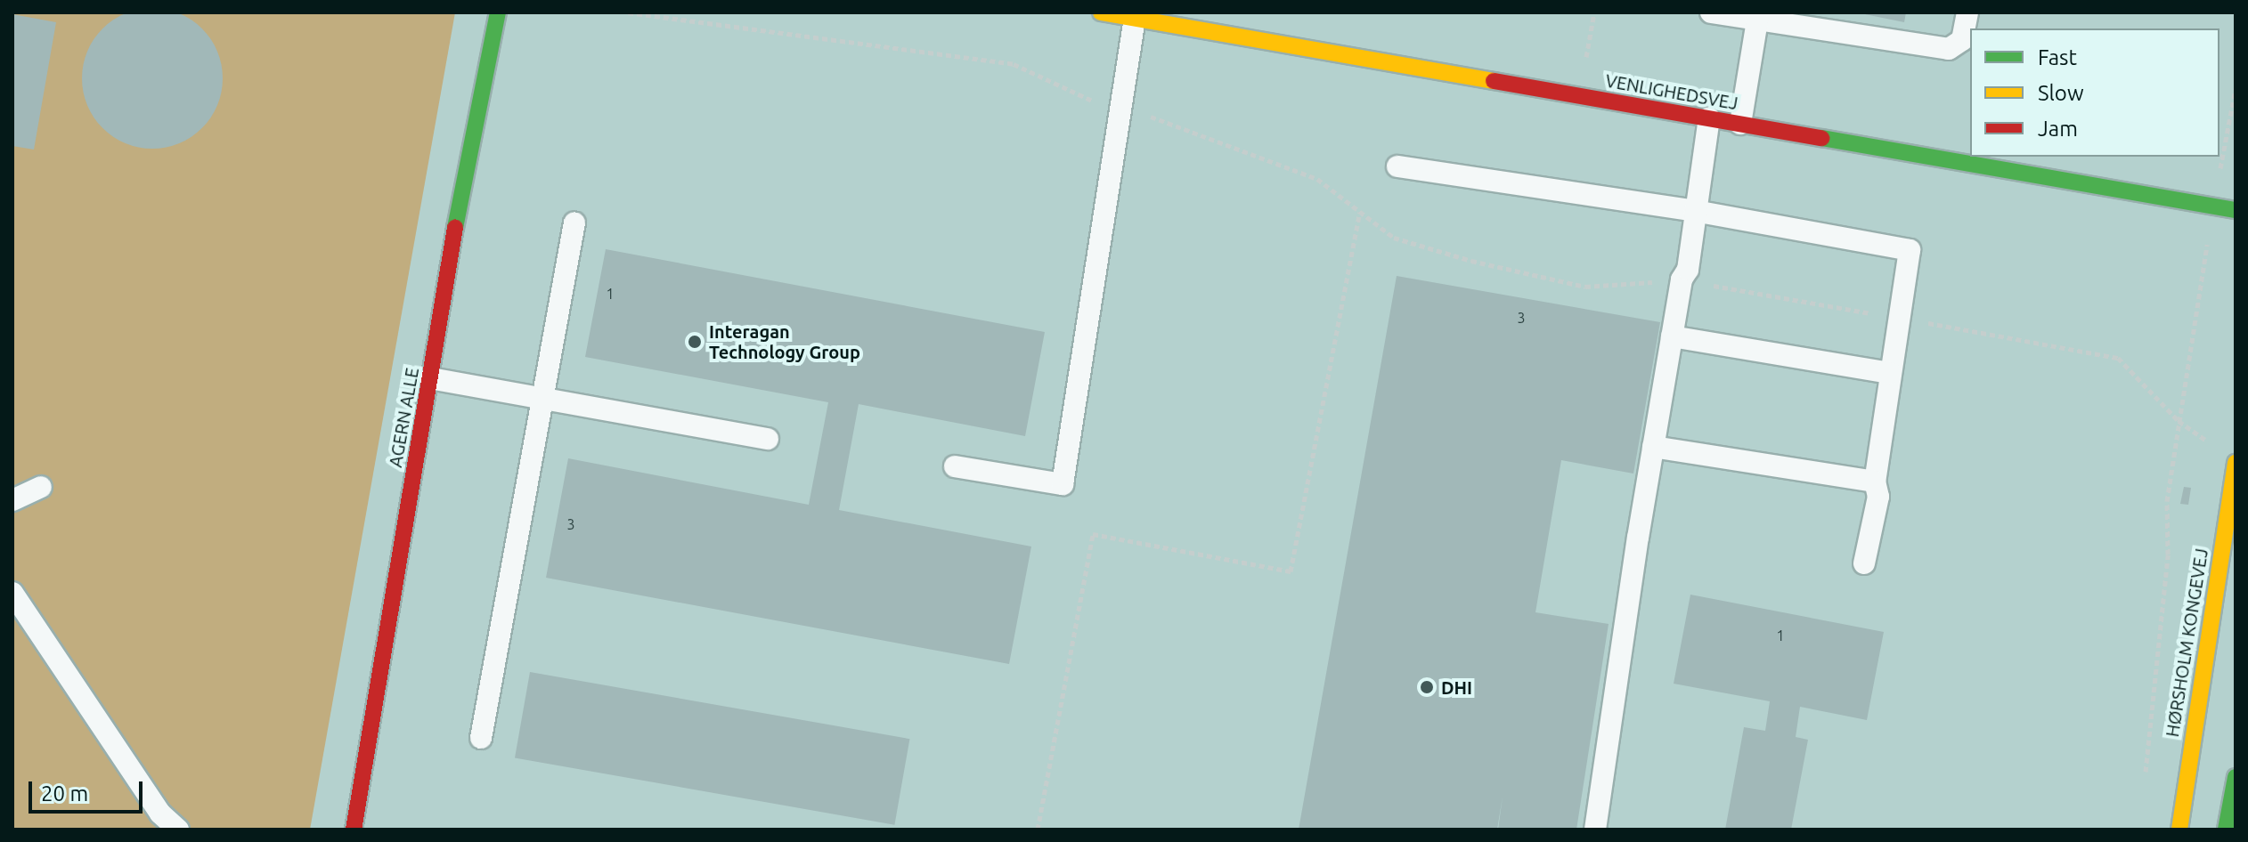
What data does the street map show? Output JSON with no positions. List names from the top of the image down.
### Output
{
  "streets": {
    "street": ["VENLIGHEDSVEJ", "AGERN ALLE", "HØRSHOLM KONGEVEJ"]
  },
  "places": ["Interagan Technology Group", "DHI"],
  "house_numbers": [
    "1",
    "3",
    "3",
    "1"
  ],
  "legend": ["Fast", "Slow", "Jam"],
  "scale_bar": "20 m"
}
